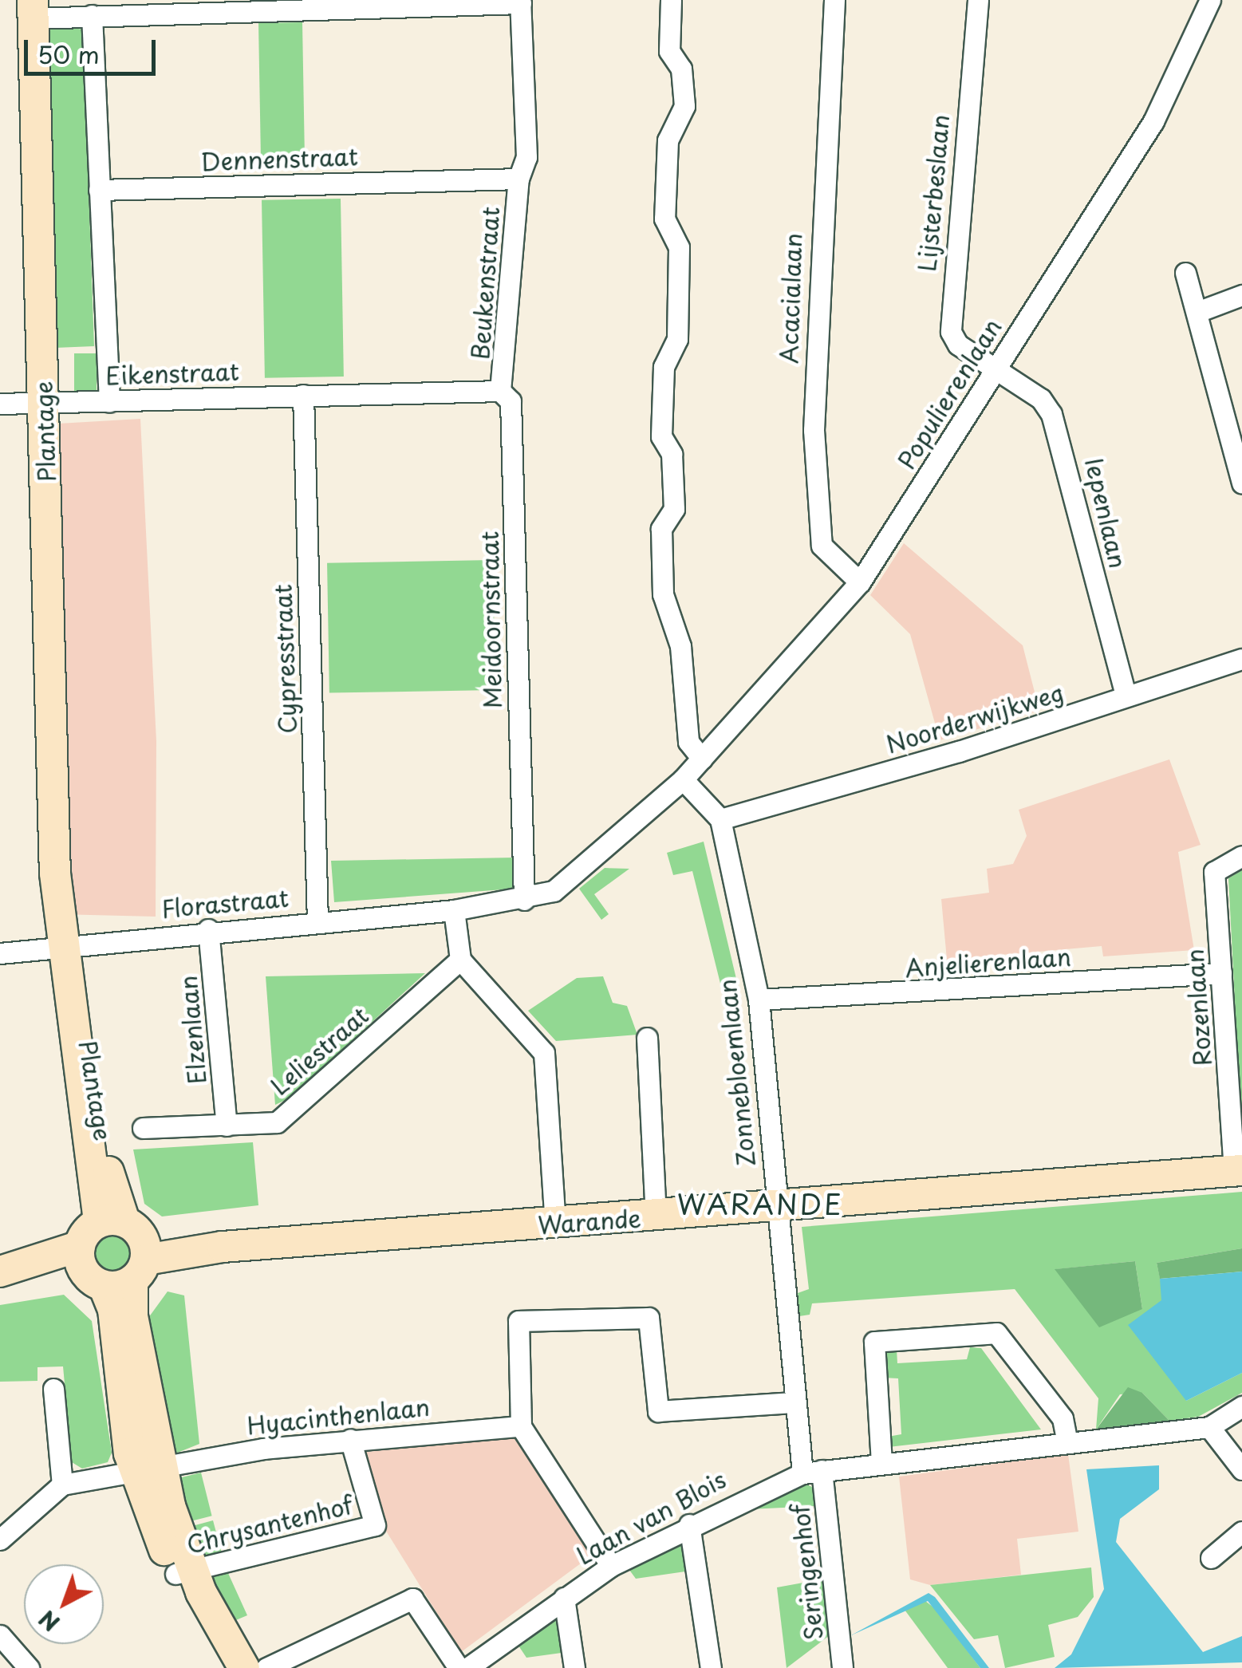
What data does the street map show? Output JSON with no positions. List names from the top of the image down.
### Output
{
  "streets": {
    "street": [
      "Dennenstraat",
      "Lijsterbeslaan",
      "Beukenstraat",
      "Acacialaan",
      "Eikenstraat",
      "Populierenlaan",
      "Plantage",
      "Iepenlaan",
      "Meidoornstraat",
      "Cypresstraat",
      "Noorderwijkweg",
      "Florastraat",
      "Anjelierenlaan",
      "Rozenlaan",
      "Elzenlaan",
      "Leliestraat",
      "Zonnebloemlaan",
      "Warande",
      "Hyacinthenlaan",
      "Laan van Blois",
      "Chrysantenhof",
      "Seringenhof"
    ]
  },
  "crossings": [
    ["Dennenstraat", "Beukenstraat"],
    ["Lijsterbeslaan", "Populierenlaan"],
    ["Lijsterbeslaan", "Iepenlaan"],
    ["Beukenstraat", "Eikenstraat"],
    ["Beukenstraat", "Meidoornstraat"],
    ["Acacialaan", "Populierenlaan"],
    ["Eikenstraat", "Plantage"],
    ["Eikenstraat", "Meidoornstraat"],
    ["Eikenstraat", "Cypresstraat"],
    ["Populierenlaan", "Iepenlaan"],
    ["Populierenlaan", "Florastraat"],
    ["Plantage", "Florastraat"],
    ["Plantage", "Warande"],
    ["Plantage", "Hyacinthenlaan"],
    ["Plantage", "Chrysantenhof"],
    ["Iepenlaan", "Noorderwijkweg"],
    ["Meidoornstraat", "Florastraat"],
    ["Cypresstraat", "Florastraat"],
    ["Noorderwijkweg", "Zonnebloemlaan"],
    ["Florastraat", "Elzenlaan"],
    ["Anjelierenlaan", "Rozenlaan"],
    ["Anjelierenlaan", "Zonnebloemlaan"],
    ["Rozenlaan", "Warande"],
    ["Elzenlaan", "Leliestraat"],
    ["Zonnebloemlaan", "Warande"],
    ["Zonnebloemlaan", "Laan van Blois"],
    ["Zonnebloemlaan", "Seringenhof"],
    ["Hyacinthenlaan", "Chrysantenhof"],
    ["Laan van Blois", "Seringenhof"]
  ],
  "districts": ["WARANDE"],
  "scale_bar": "50 m",
  "north": "bottom left"
}
